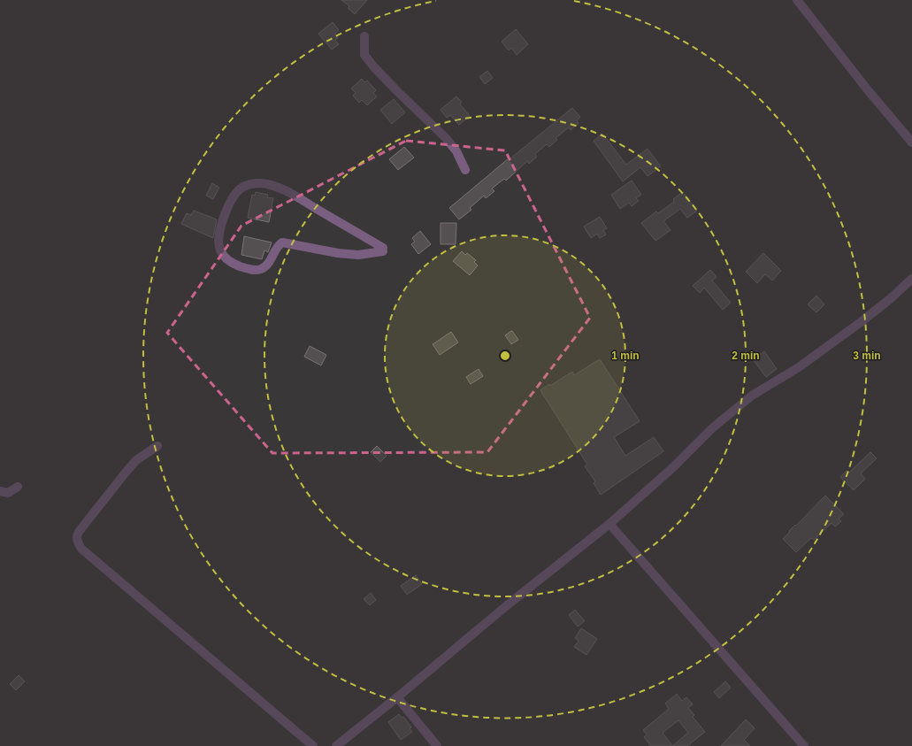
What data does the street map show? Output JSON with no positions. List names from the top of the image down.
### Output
{
  "rings": ["1 min", "2 min", "3 min"]
}
